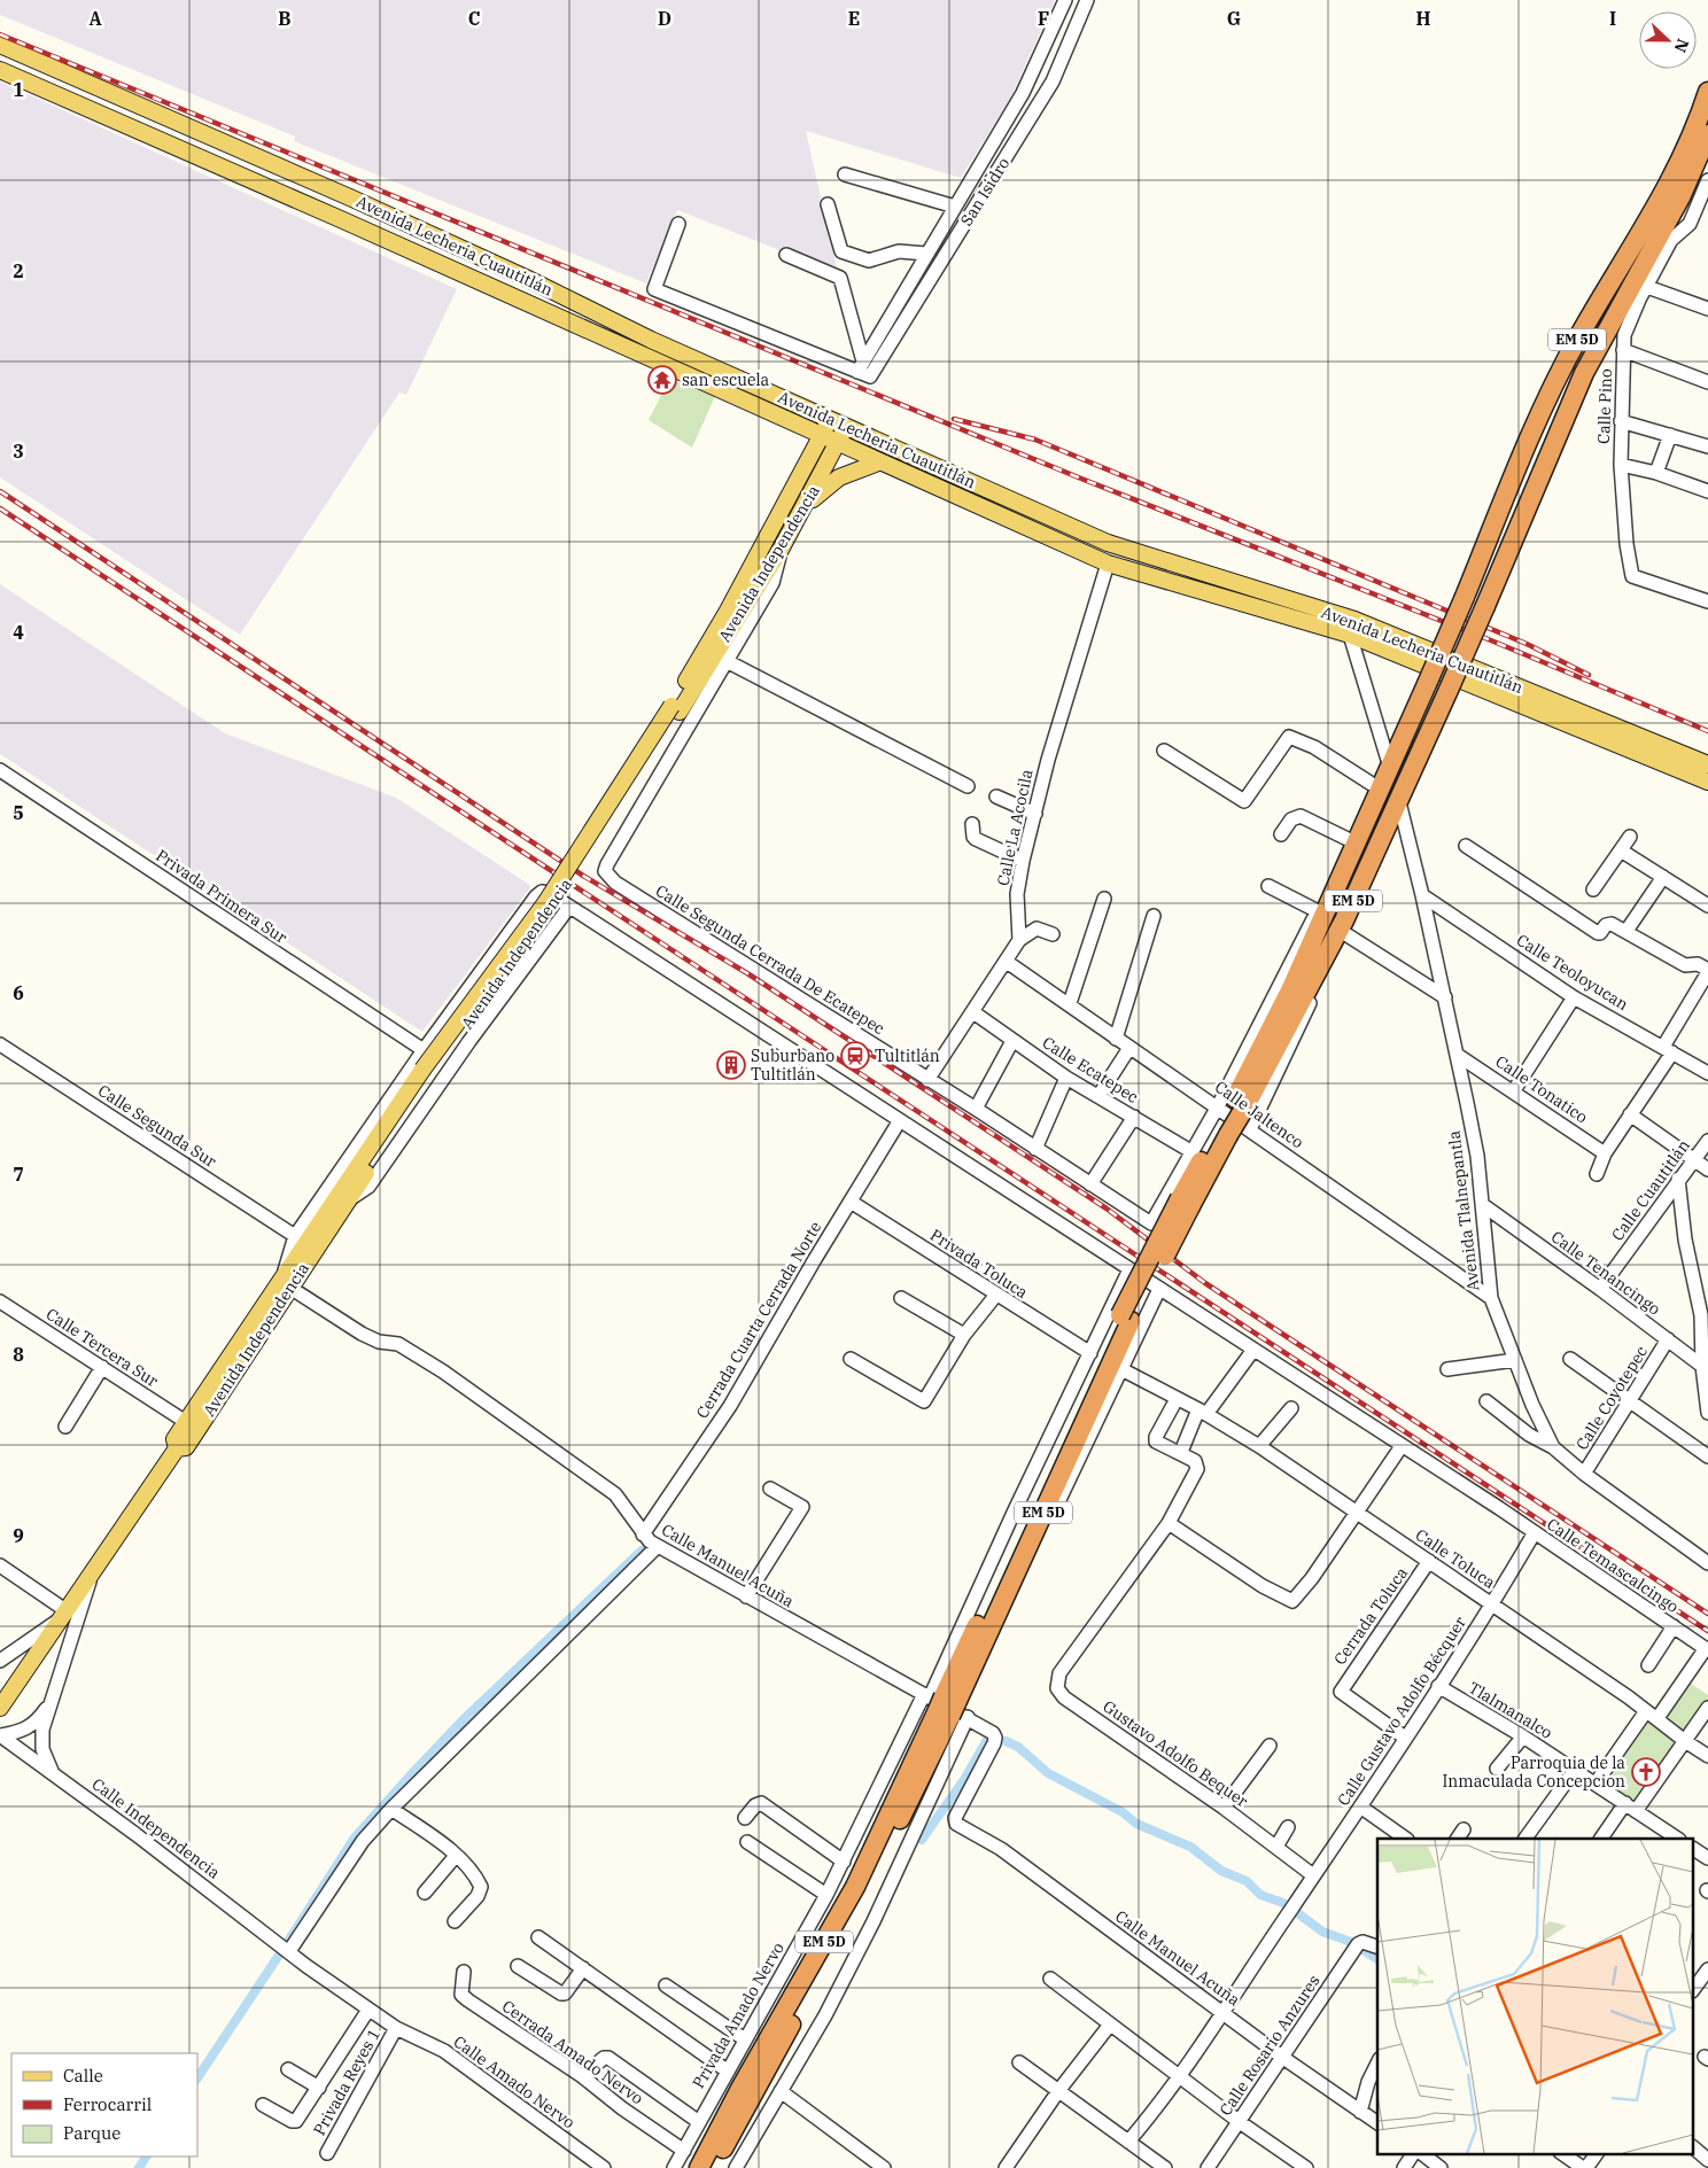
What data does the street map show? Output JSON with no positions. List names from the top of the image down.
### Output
{
  "streets": {
    "highway": ["EM 5D"],
    "main road": ["Avenida Lecheria Cuautitlán", "Avenida Independencia"],
    "street": [
      "San Isidro",
      "Calle Pino",
      "Calle La Acocila",
      "Privada Primera Sur",
      "Calle Segunda Cerrada De Ecatepec",
      "Calle Teoloyucan",
      "Calle Ecatepec",
      "Calle Tonatico",
      "Calle Jaltenco",
      "Calle Segunda Sur",
      "Calle Cuautitlán",
      "Avenida Tlalnepantla",
      "Privada Toluca",
      "Calle Tenancingo",
      "Cerrada Cuarta Cerrada Norte",
      "Calle Tercera Sur",
      "Calle Coyotepec",
      "Calle Toluca",
      "Calle Manuel Acuña",
      "Calle Temascalcingo",
      "Cerrada Toluca",
      "Tlalmanalco",
      "Calle Gustavo Adolfo Bécquer",
      "Gustavo Adolfo Bequer",
      "Calle Independencia",
      "Privada Amado Nervo",
      "Calle Rosario Anzures",
      "Cerrada Amado Nervo",
      "Privada Reyes 1",
      "Calle Amado Nervo"
    ]
  },
  "crossings": [
    ["Avenida Lecheria Cuautitlán", "Avenida Independencia"],
    ["Avenida Lecheria Cuautitlán", "Calle La Acocila"],
    ["EM 5D", "Calle Jaltenco"],
    ["EM 5D", "Calle Manuel Acuña"],
    ["EM 5D", "Privada Amado Nervo"],
    ["Avenida Independencia", "Calle Tercera Sur"],
    ["Avenida Independencia", "Calle Manuel Acuña"],
    ["Avenida Independencia", "Calle Temascalcingo"],
    ["Privada Primera Sur", "Calle Temascalcingo"],
    ["Calle Segunda Cerrada De Ecatepec", "Calle Ecatepec"],
    ["Calle Teoloyucan", "Avenida Tlalnepantla"],
    ["Calle Tonatico", "Avenida Tlalnepantla"],
    ["Calle Jaltenco", "Avenida Tlalnepantla"],
    ["Calle Segunda Sur", "Calle Temascalcingo"],
    ["Calle Cuautitlán", "Calle Tenancingo"],
    ["Avenida Tlalnepantla", "Calle Tenancingo"],
    ["Avenida Tlalnepantla", "Calle Coyotepec"],
    ["Privada Toluca", "Cerrada Cuarta Cerrada Norte"],
    ["Calle Tenancingo", "Calle Coyotepec"],
    ["Cerrada Cuarta Cerrada Norte", "Calle Manuel Acuña"],
    ["Cerrada Cuarta Cerrada Norte", "Calle Temascalcingo"],
    ["Calle Toluca", "Cerrada Toluca"],
    ["Calle Toluca", "Calle Gustavo Adolfo Bécquer"],
    ["Calle Manuel Acuña", "Calle Temascalcingo"],
    ["Calle Manuel Acuña", "Calle Gustavo Adolfo Bécquer"],
    ["Calle Manuel Acuña", "Privada Amado Nervo"],
    ["Calle Manuel Acuña", "Calle Rosario Anzures"],
    ["Calle Temascalcingo", "Calle Gustavo Adolfo Bécquer"],
    ["Cerrada Toluca", "Calle Gustavo Adolfo Bécquer"],
    ["Tlalmanalco", "Calle Gustavo Adolfo Bécquer"],
    ["Calle Gustavo Adolfo Bécquer", "Gustavo Adolfo Bequer"],
    ["Calle Independencia", "Calle Amado Nervo"],
    ["Privada Amado Nervo", "Cerrada Amado Nervo"],
    ["Privada Reyes 1", "Calle Amado Nervo"]
  ],
  "places": {
    "temple": ["san escuela"],
    "station": ["Tultitlán"],
    "building": ["Suburbano Tultitlán"],
    "church": ["Parroquia de la Inmaculada Concepcion"]
  },
  "legend": ["Calle", "Ferrocarril", "Parque"],
  "north": "right",
  "grid": {
    "columns": [
      "A",
      "B",
      "C",
      "D",
      "E",
      "F",
      "G",
      "H",
      "I"
    ],
    "rows": [
      "1",
      "2",
      "3",
      "4",
      "5",
      "6",
      "7",
      "8",
      "9"
    ]
  }
}
